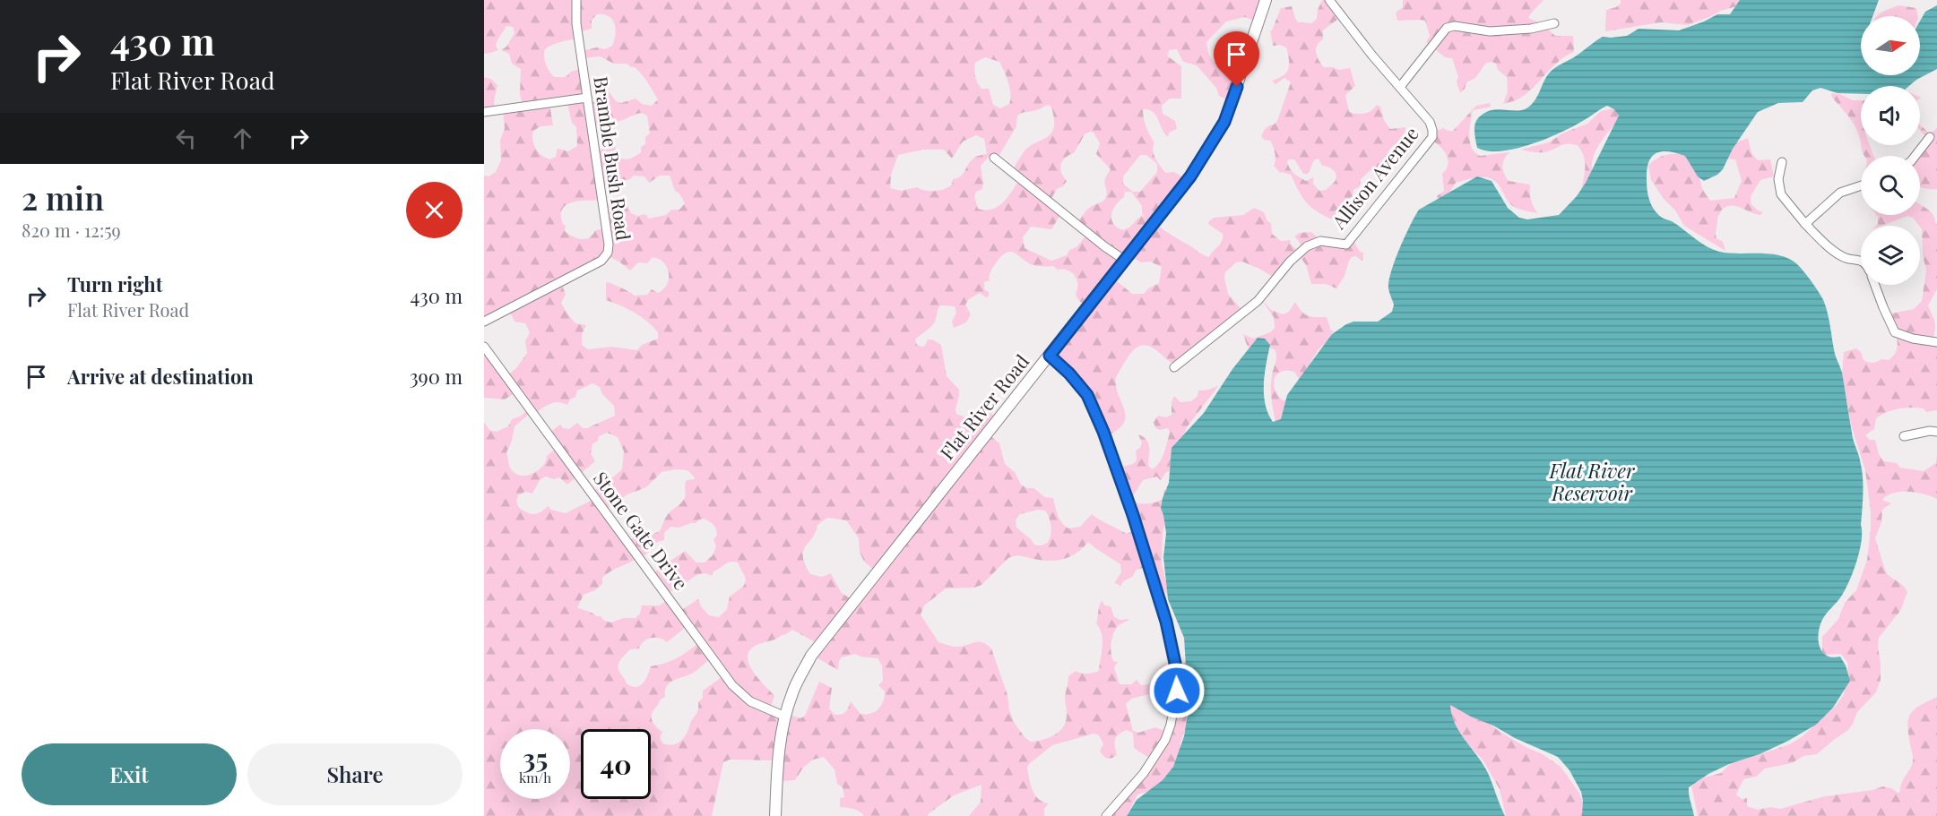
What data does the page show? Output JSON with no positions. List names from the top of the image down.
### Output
{
  "streets": {
    "main road": ["Flat River Road"],
    "street": ["Bramble Bush Road", "Allison Avenue", "Stone Gate Drive"]
  },
  "crossings": [
    ["Flat River Road", "Stone Gate Drive"]
  ],
  "water": ["Flat River Reservoir"],
  "north": "right",
  "page": {
    "turn": ["430 m", "Flat River Road"],
    "heading": ["2 min", "820 m · 12:59"],
    "list": [
      {
        "name": "Turn right",
        "note": "Flat River Road",
        "value": "430 m"
      },
      {
        "name": "Arrive at destination",
        "value": "390 m"
      }
    ],
    "speed": "35 km/h",
    "limit": "40",
    "buttons": ["Exit", "Share"]
  }
}
